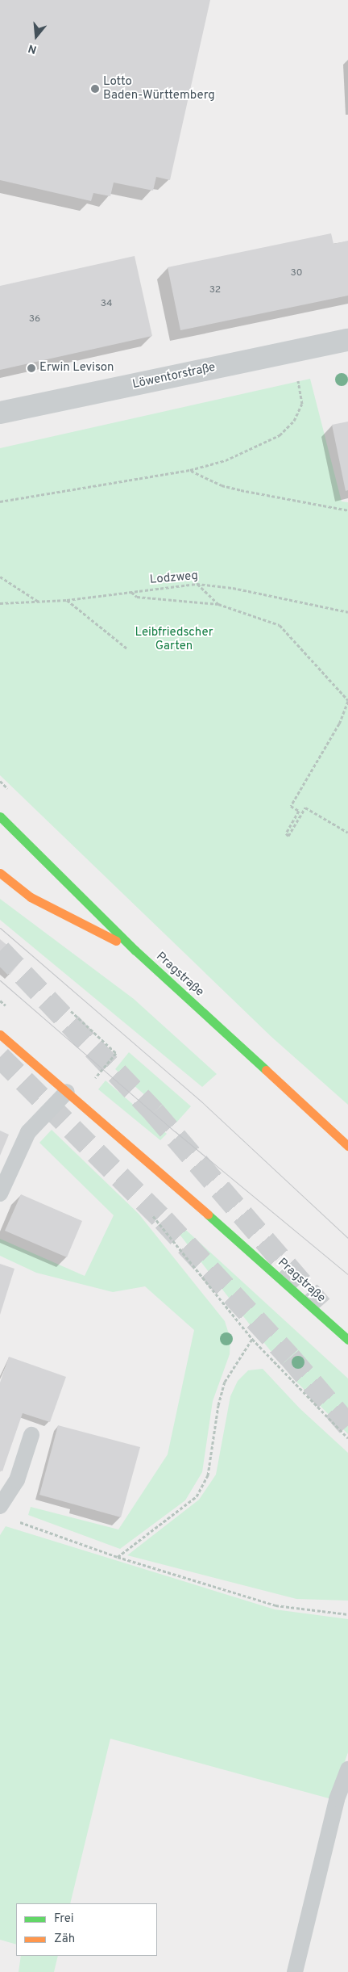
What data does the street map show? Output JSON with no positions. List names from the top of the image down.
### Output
{
  "streets": {
    "main road": ["Pragstraße"],
    "street": ["Löwentorstraße"],
    "path": ["Lodzweg"]
  },
  "parks": ["Leibfriedscher Garten"],
  "places": ["Lotto Baden-Württemberg", "Erwin Levison"],
  "house_numbers": [
    "30",
    "32",
    "34",
    "36"
  ],
  "legend": ["Frei", "Zäh"],
  "north": "bottom"
}
